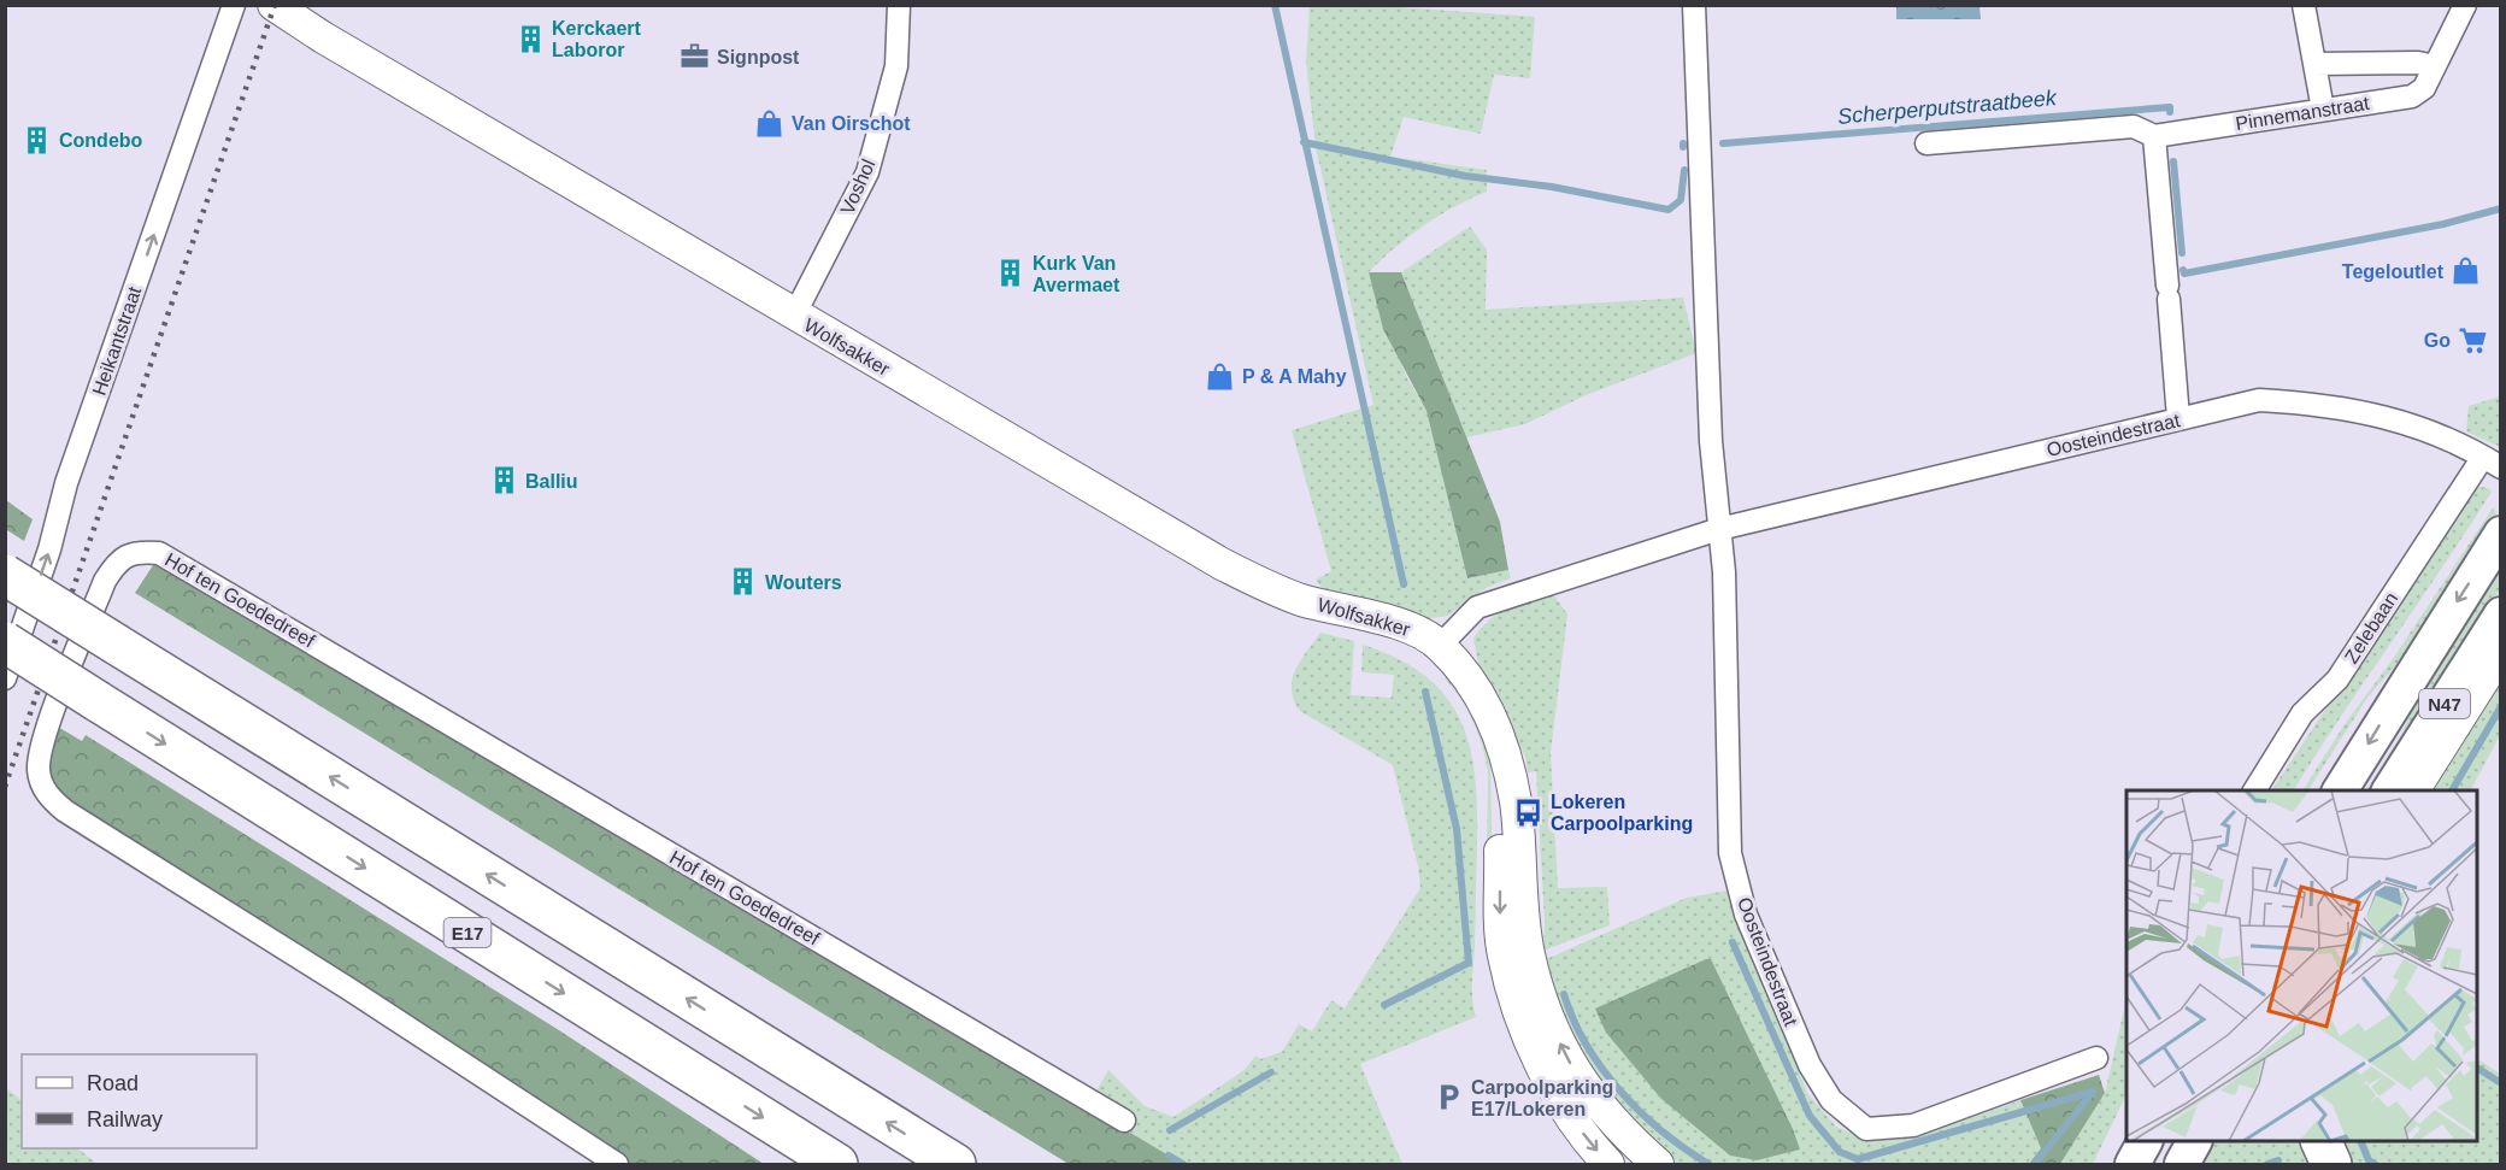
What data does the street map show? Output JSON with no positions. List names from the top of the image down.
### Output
{
  "streets": {
    "highway": ["E17"],
    "main road": ["N47"],
    "street": [
      "Pinnemanstraat",
      "Voshol",
      "Heikantstraat",
      "Wolfsakker",
      "Oosteindestraat",
      "Hof ten Goededreef",
      "Zelebaan"
    ]
  },
  "crossings": [
    ["Voshol", "Wolfsakker"],
    ["Oosteindestraat", "Zelebaan"]
  ],
  "one_way": ["Heikantstraat"],
  "water": ["Scherperputstraatbeek"],
  "places": {
    "building": [
      "Kerckaert Laboror",
      "Condebo",
      "Kurk Van Avermaet",
      "Balliu",
      "Wouters"
    ],
    "office": ["Signpost"],
    "shop": ["Van Oirschot", "Tegeloutlet", "P & A Mahy"],
    "supermarket": ["Go"],
    "bus stop": ["Lokeren Carpoolparking"],
    "parking": ["Carpoolparking E17/Lokeren"]
  },
  "legend": ["Road", "Railway"]
}
